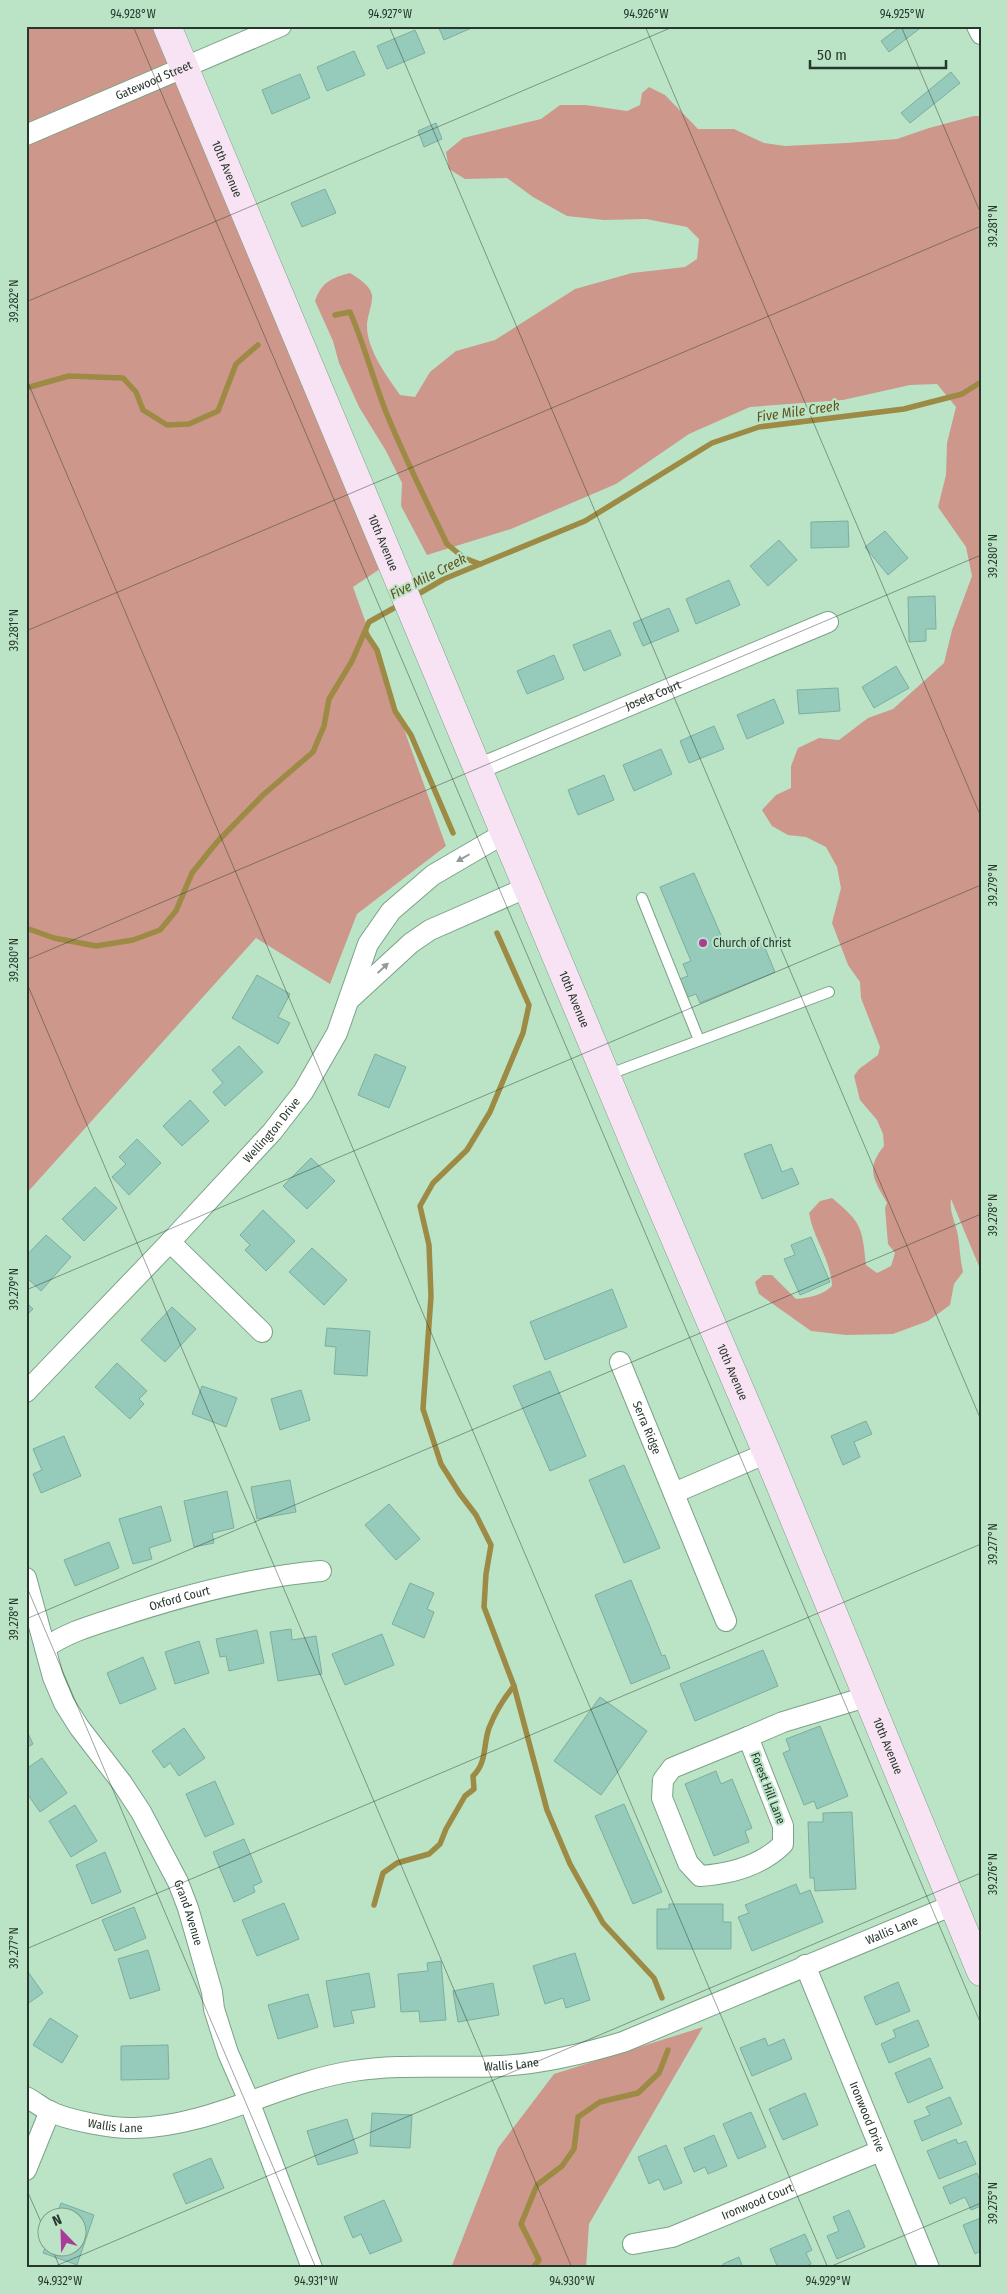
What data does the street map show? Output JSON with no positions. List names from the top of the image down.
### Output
{
  "streets": {
    "street": [
      "Gatewood Street",
      "10th Avenue",
      "Josela Court",
      "Wellington Drive",
      "Serra Ridge",
      "Oxford Court",
      "Forest Hill Lane",
      "Grand Avenue",
      "Wallis Lane",
      "Ironwood Drive",
      "Ironwood Court"
    ]
  },
  "crossings": [
    ["Gatewood Street", "10th Avenue"],
    ["10th Avenue", "Josela Court"],
    ["10th Avenue", "Wellington Drive"],
    ["10th Avenue", "Forest Hill Lane"],
    ["10th Avenue", "Wallis Lane"],
    ["Oxford Court", "Grand Avenue"],
    ["Grand Avenue", "Wallis Lane"],
    ["Wallis Lane", "Ironwood Drive"],
    ["Ironwood Drive", "Ironwood Court"]
  ],
  "water": ["Five Mile Creek"],
  "places": ["Church of Christ"],
  "scale_bar": "50 m",
  "north": "top left",
  "coordinates": [
    "94.928°W",
    "94.927°W",
    "94.926°W",
    "94.925°W",
    "39.281°N",
    "39.282°N",
    "39.280°N",
    "39.279°N",
    "39.278°N",
    "39.277°N",
    "39.276°N",
    "39.275°N",
    "94.932°W",
    "94.931°W",
    "94.930°W",
    "94.929°W"
  ]
}
